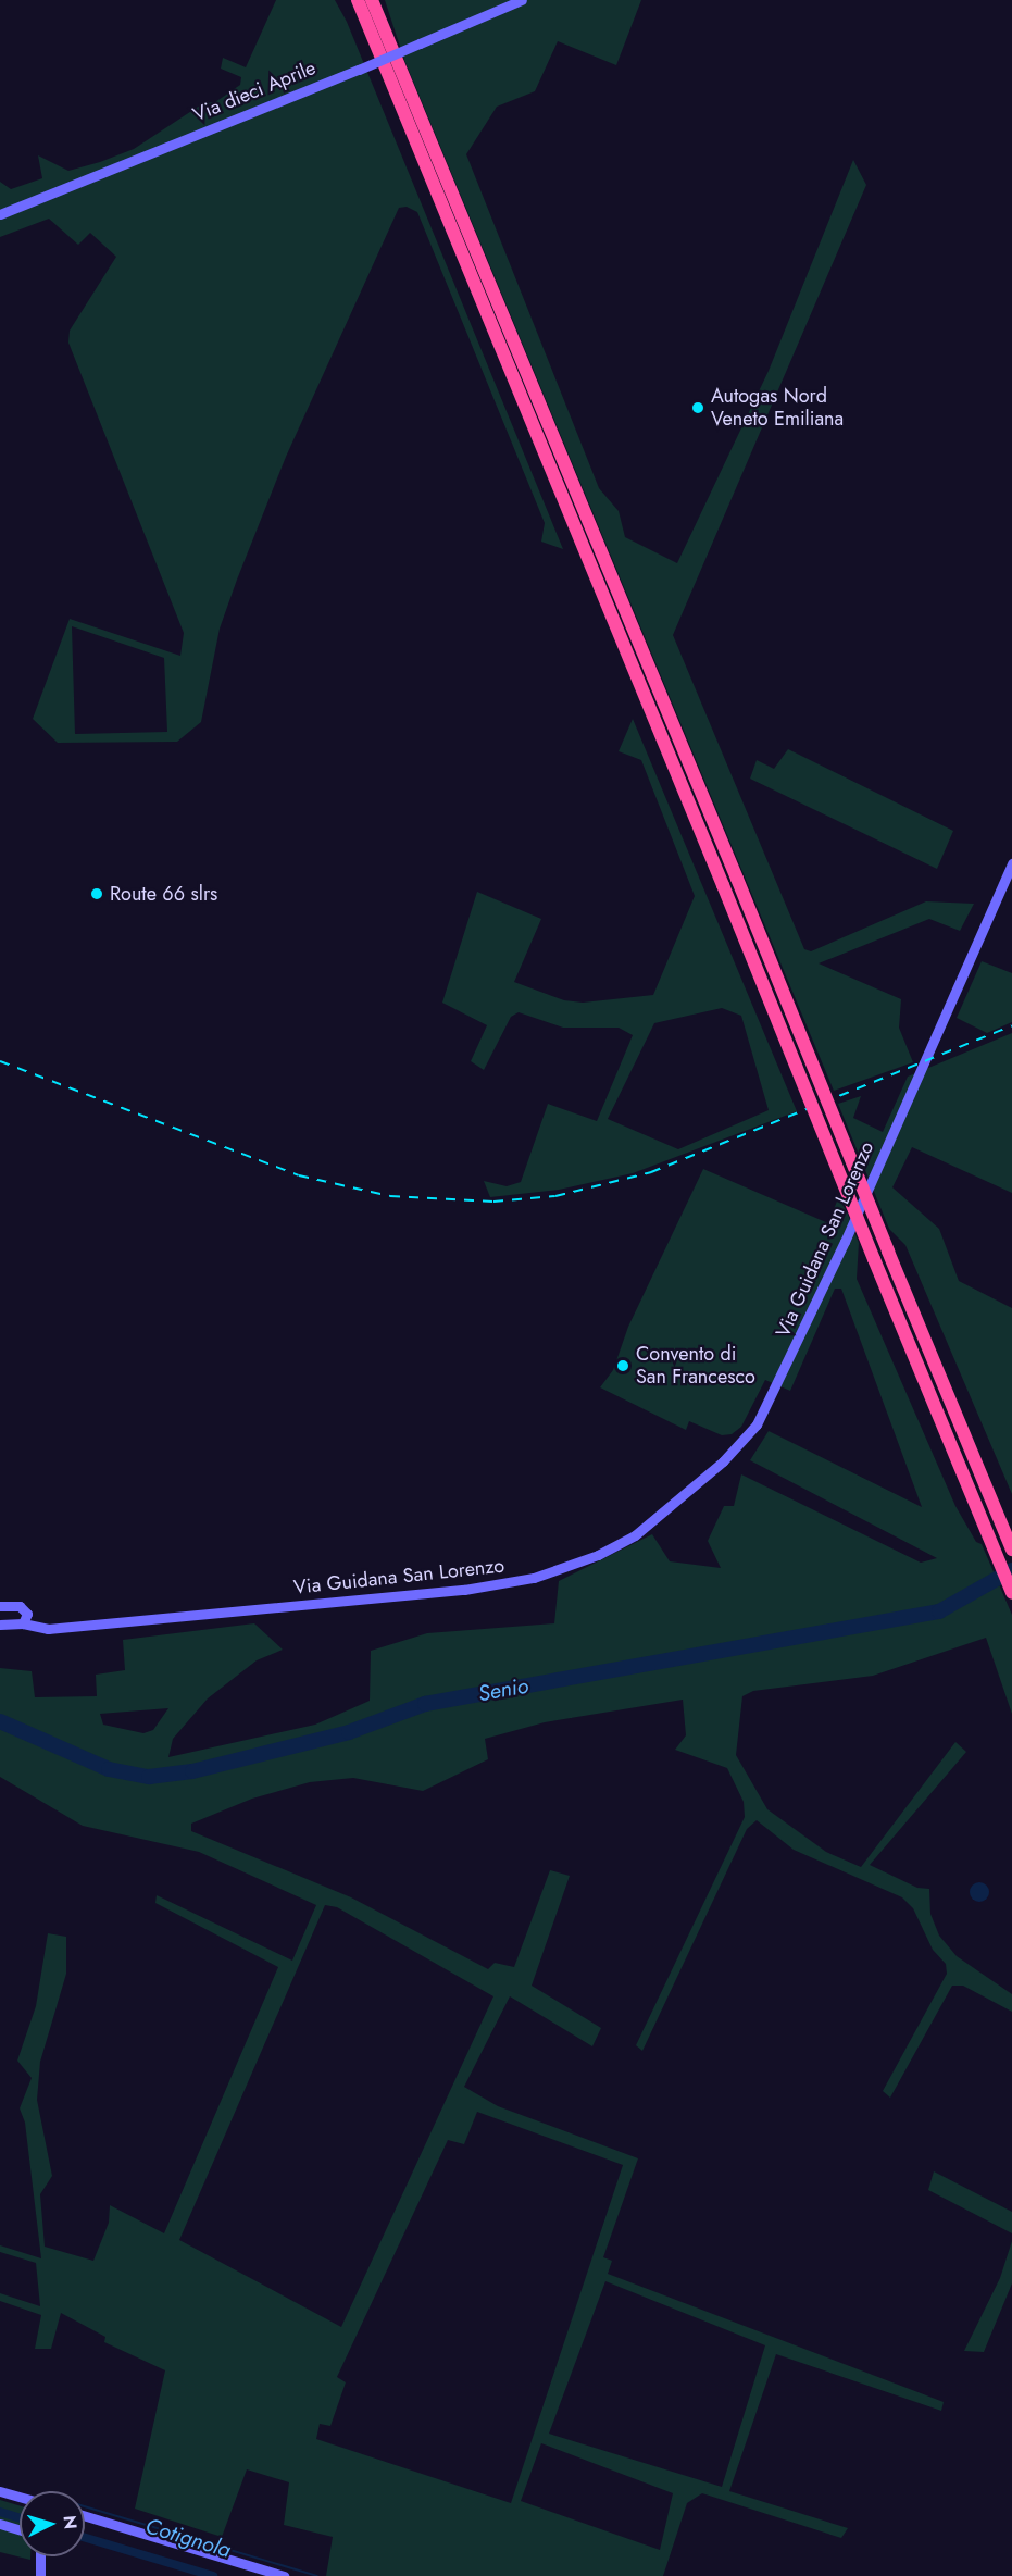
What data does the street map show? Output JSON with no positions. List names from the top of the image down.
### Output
{
  "streets": {
    "street": ["Via dieci Aprile", "Via Guidana San Lorenzo"]
  },
  "water": ["Senio", "Cotignola"],
  "places": ["Autogas Nord Veneto Emiliana", "Route 66 slrs", "Convento di San Francesco"],
  "north": "right"
}
